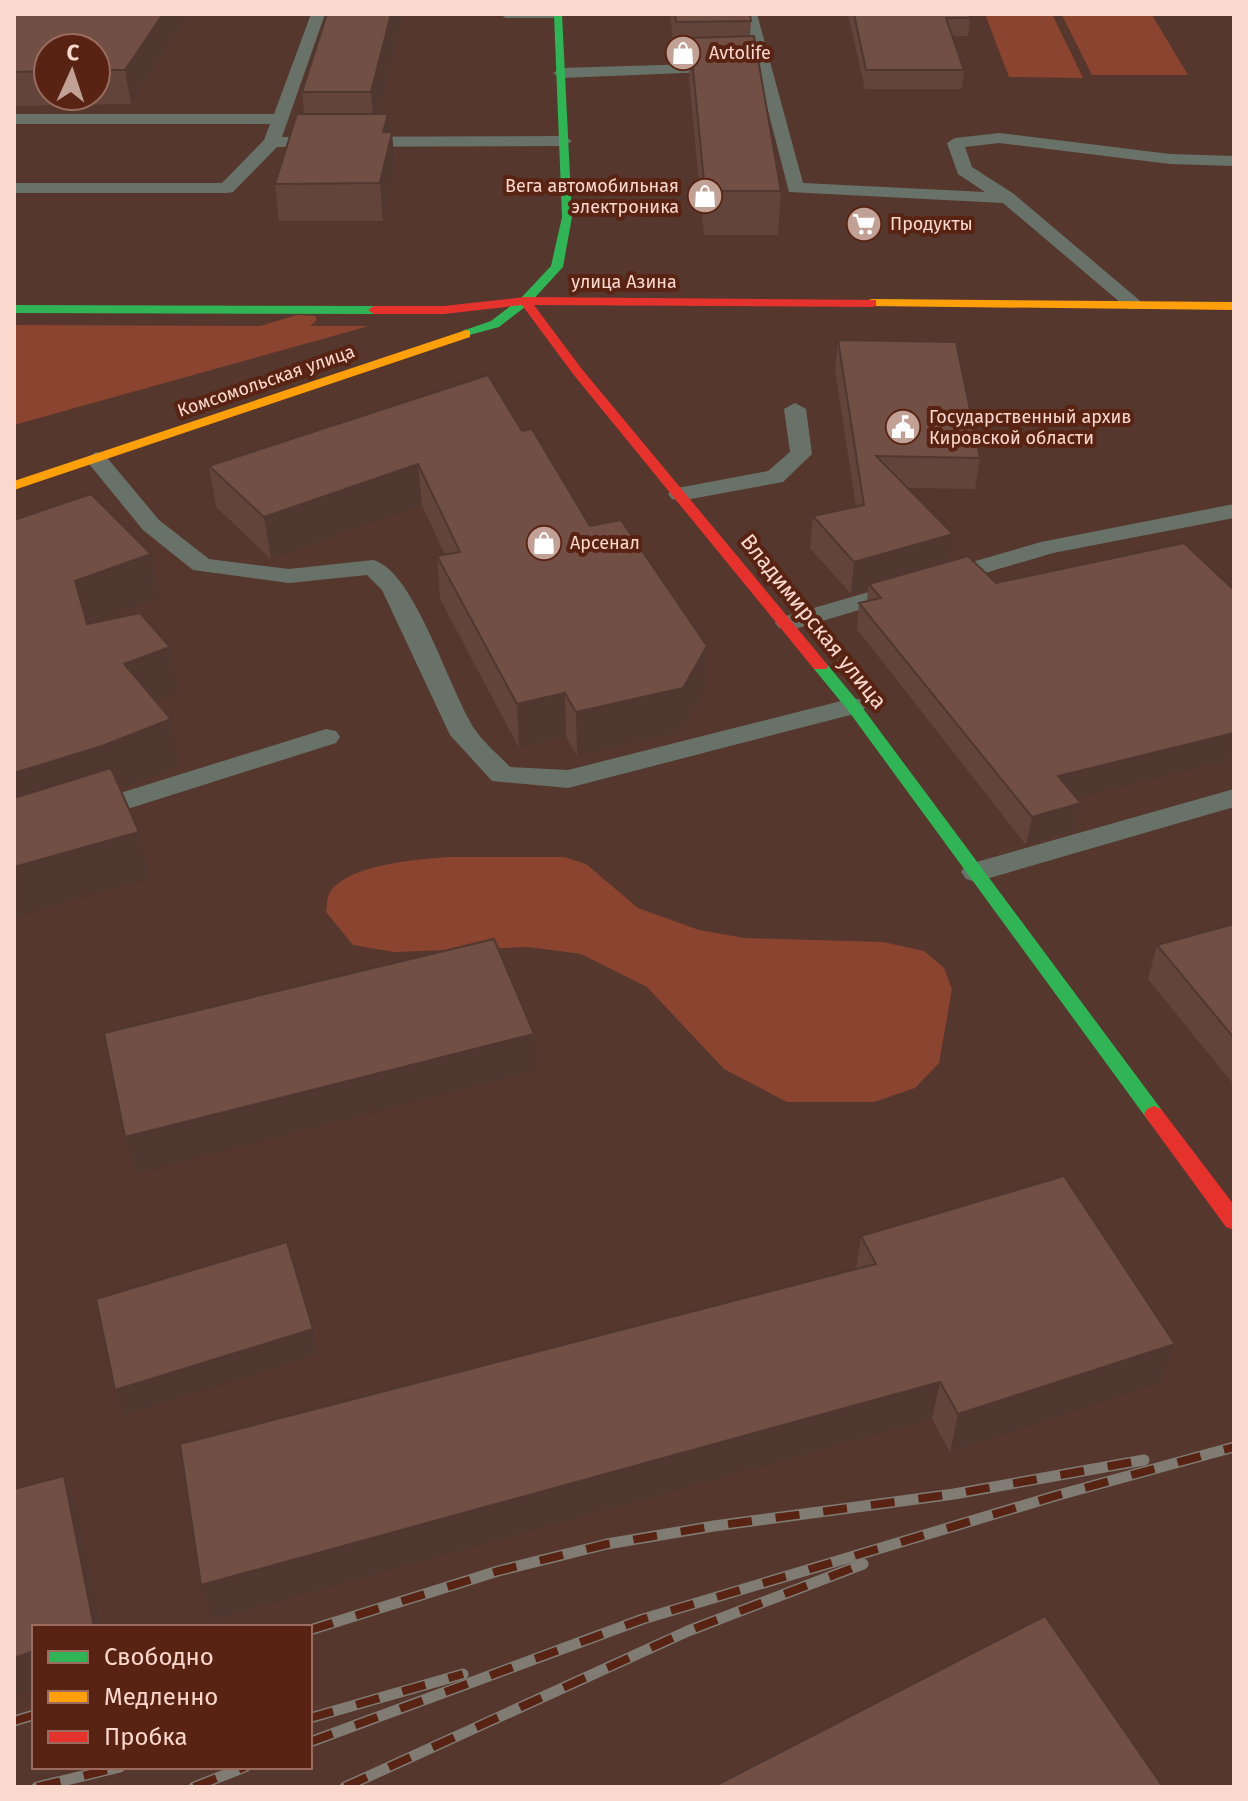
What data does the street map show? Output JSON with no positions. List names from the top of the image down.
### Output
{
  "streets": {
    "street": ["улица Азина", "Комсомольская улица", "Владимирская улица"]
  },
  "crossings": [
    ["улица Азина", "Комсомольская улица"],
    ["улица Азина", "Владимирская улица"],
    ["Комсомольская улица", "Владимирская улица"]
  ],
  "places": {
    "shop": ["Avtolife", "Вега автомобильная электроника", "Арсенал"],
    "supermarket": ["Продукты"],
    "public building": ["Государственный архив Кировской области"]
  },
  "legend": ["Свободно", "Медленно", "Пробка"],
  "north": "top"
}
